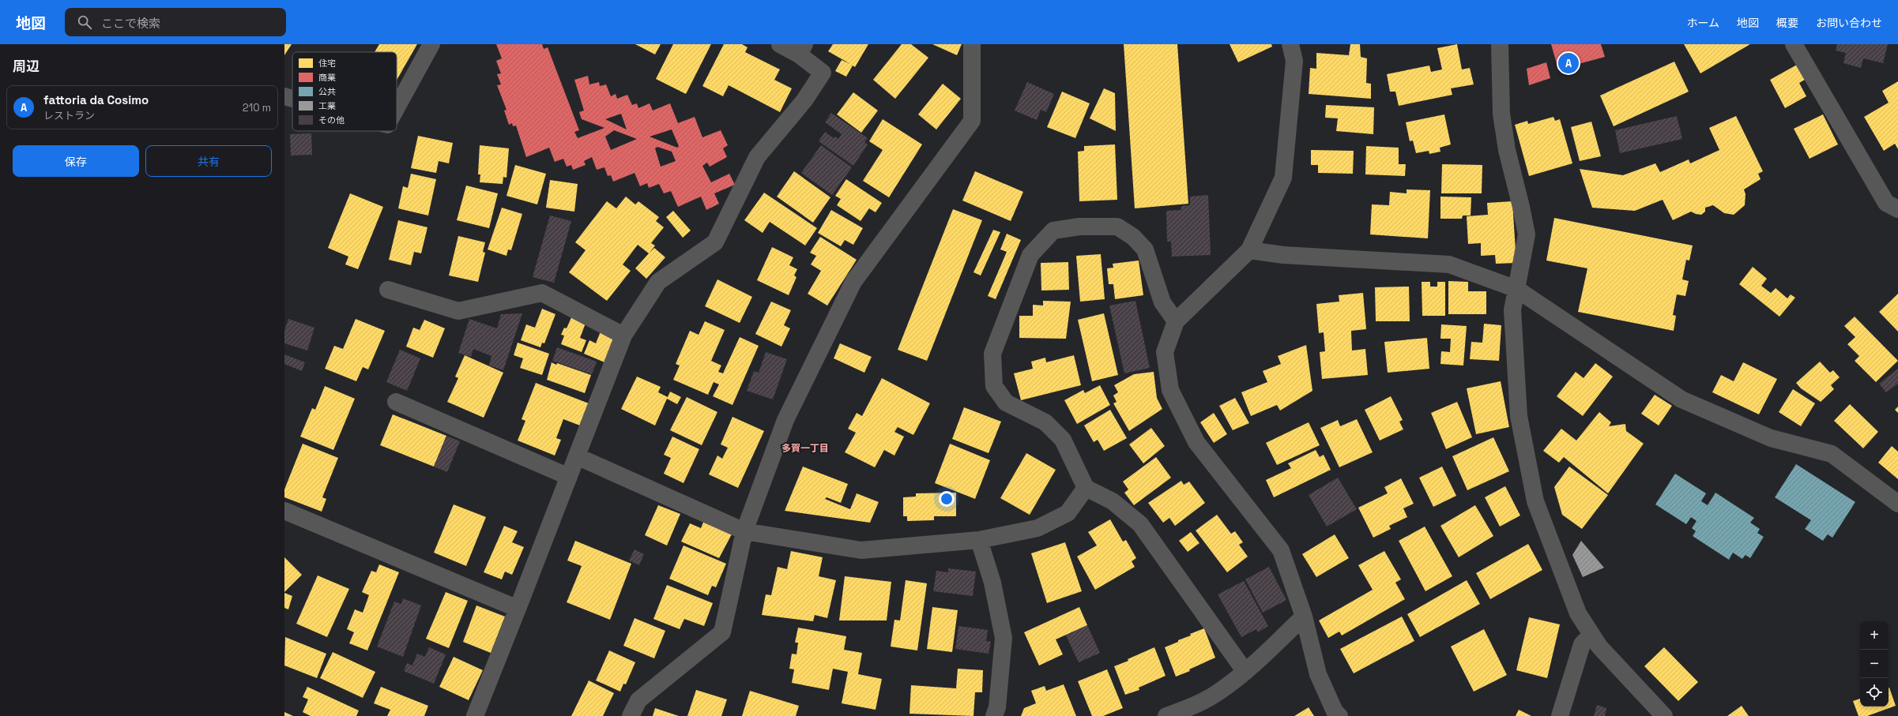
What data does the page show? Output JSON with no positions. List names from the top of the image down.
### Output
{
  "districts": ["多賀一丁目"],
  "legend": [
    "住宅",
    "商業",
    "公共",
    "工業",
    "その他"
  ],
  "page": {
    "header": "地図",
    "search": "ここで検索",
    "nav": [
      "ホーム",
      "地図",
      "概要",
      "お問い合わせ"
    ],
    "heading": "周辺",
    "pins": "A",
    "list": [
      {
        "mark": "A",
        "name": "fattoria da Cosimo",
        "note": "レストラン",
        "value": "210 m"
      }
    ],
    "buttons": ["保存", "共有"],
    "map_buttons": ["+", "−"]
  }
}
